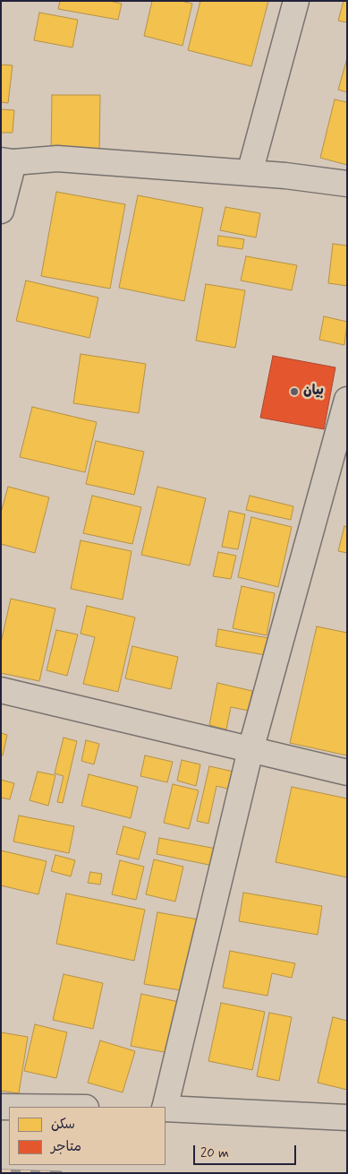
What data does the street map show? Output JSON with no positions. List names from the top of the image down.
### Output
{
  "places": ["بيان"],
  "legend": ["سكن", "متاجر"],
  "scale_bar": "20 m"
}
